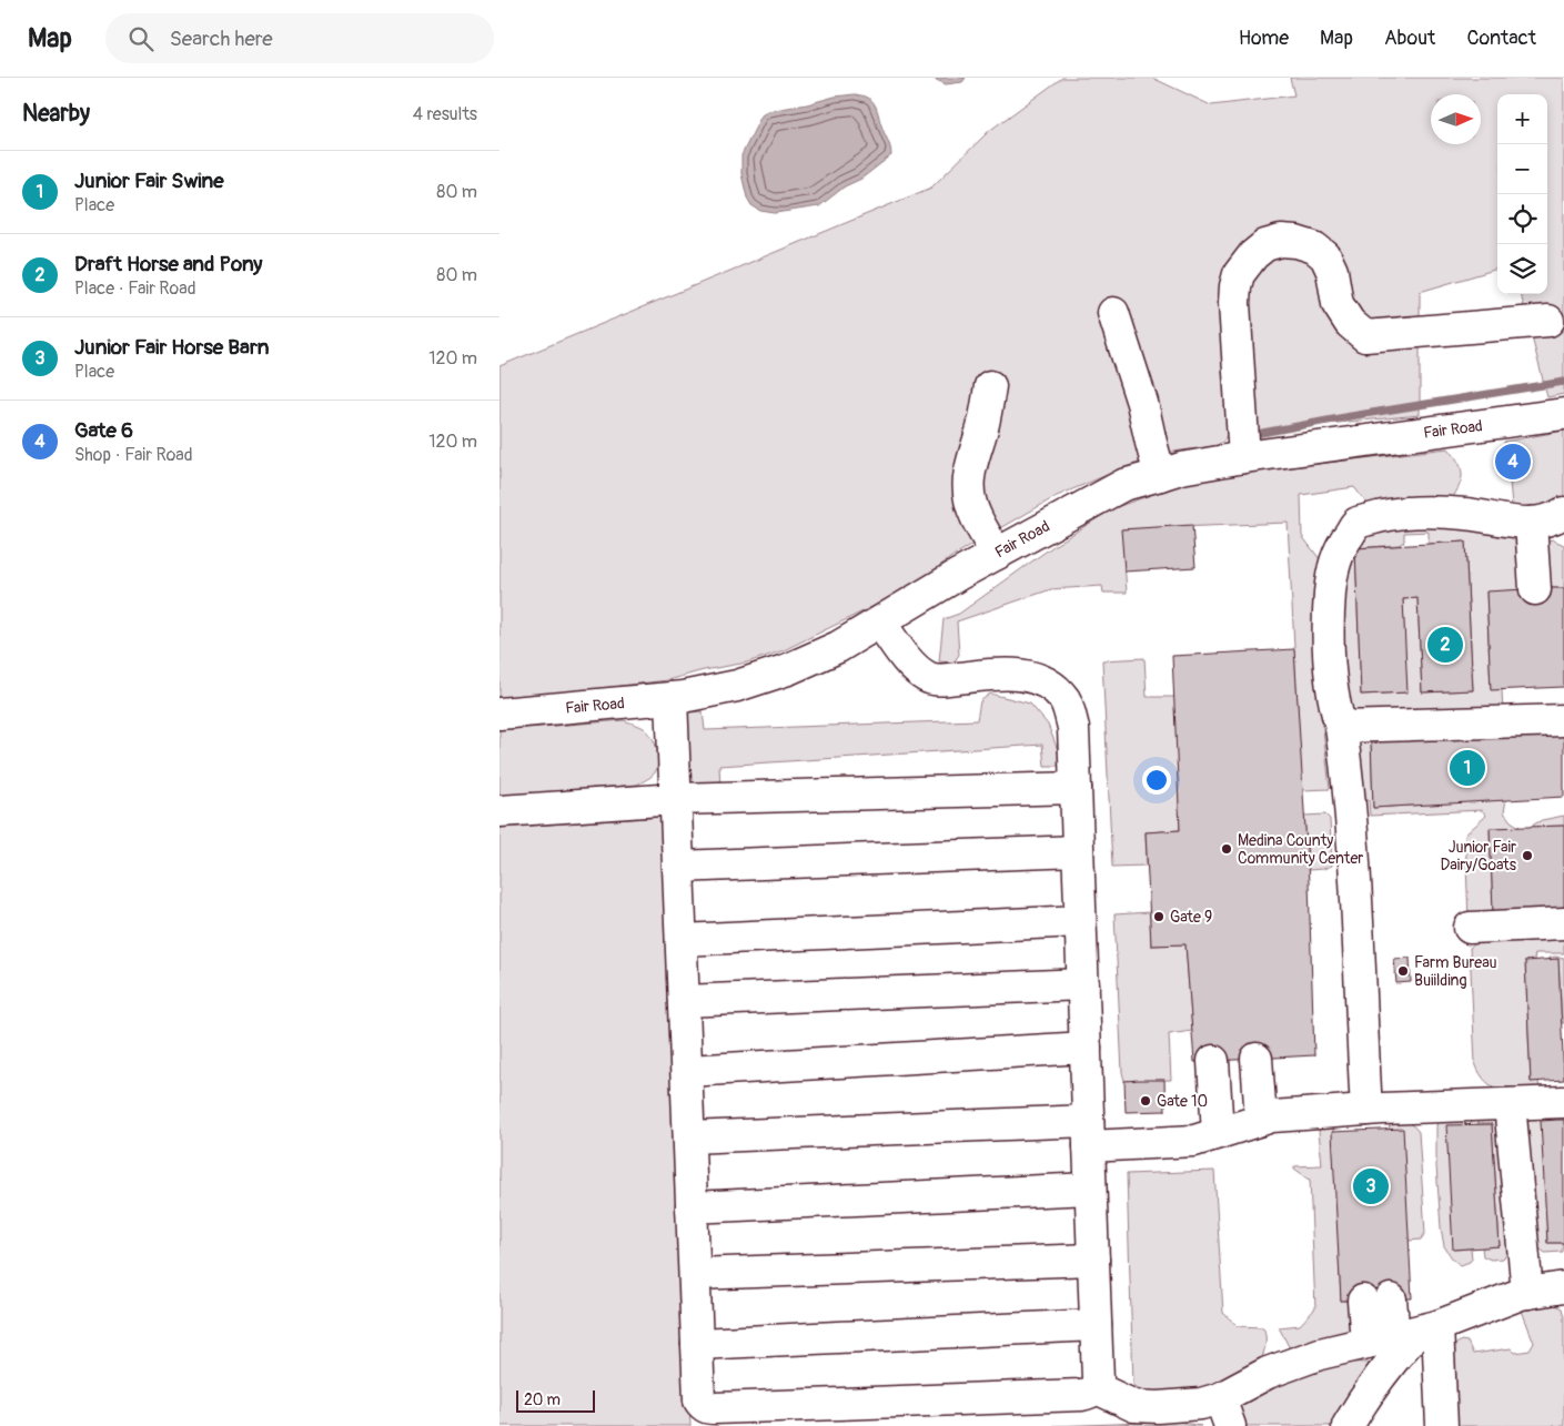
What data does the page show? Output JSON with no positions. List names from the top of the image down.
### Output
{
  "streets": {
    "street": ["Fair Road"]
  },
  "places": [
    "Medina County Community Center",
    "Junior Fair Dairy/Goats",
    "Gate 9",
    "Farm Bureau Buiilding",
    "Gate 10"
  ],
  "scale_bar": "20 m",
  "north": "right",
  "page": {
    "header": "Map",
    "search": "Search here",
    "nav": [
      "Home",
      "Map",
      "About",
      "Contact"
    ],
    "heading": ["Nearby", "4 results"],
    "map_buttons": ["+", "−"],
    "list": [
      {
        "mark": "1",
        "name": "Junior Fair Swine",
        "note": "Place",
        "value": "80 m"
      },
      {
        "mark": "2",
        "name": "Draft Horse and Pony",
        "note": "Place · Fair Road",
        "value": "80 m"
      },
      {
        "mark": "3",
        "name": "Junior Fair Horse Barn",
        "note": "Place",
        "value": "120 m"
      },
      {
        "mark": "4",
        "name": "Gate 6",
        "note": "Shop · Fair Road",
        "value": "120 m"
      }
    ],
    "pins": [
      "4",
      "2",
      "1",
      "3"
    ],
    "scale": "20 m"
  }
}
